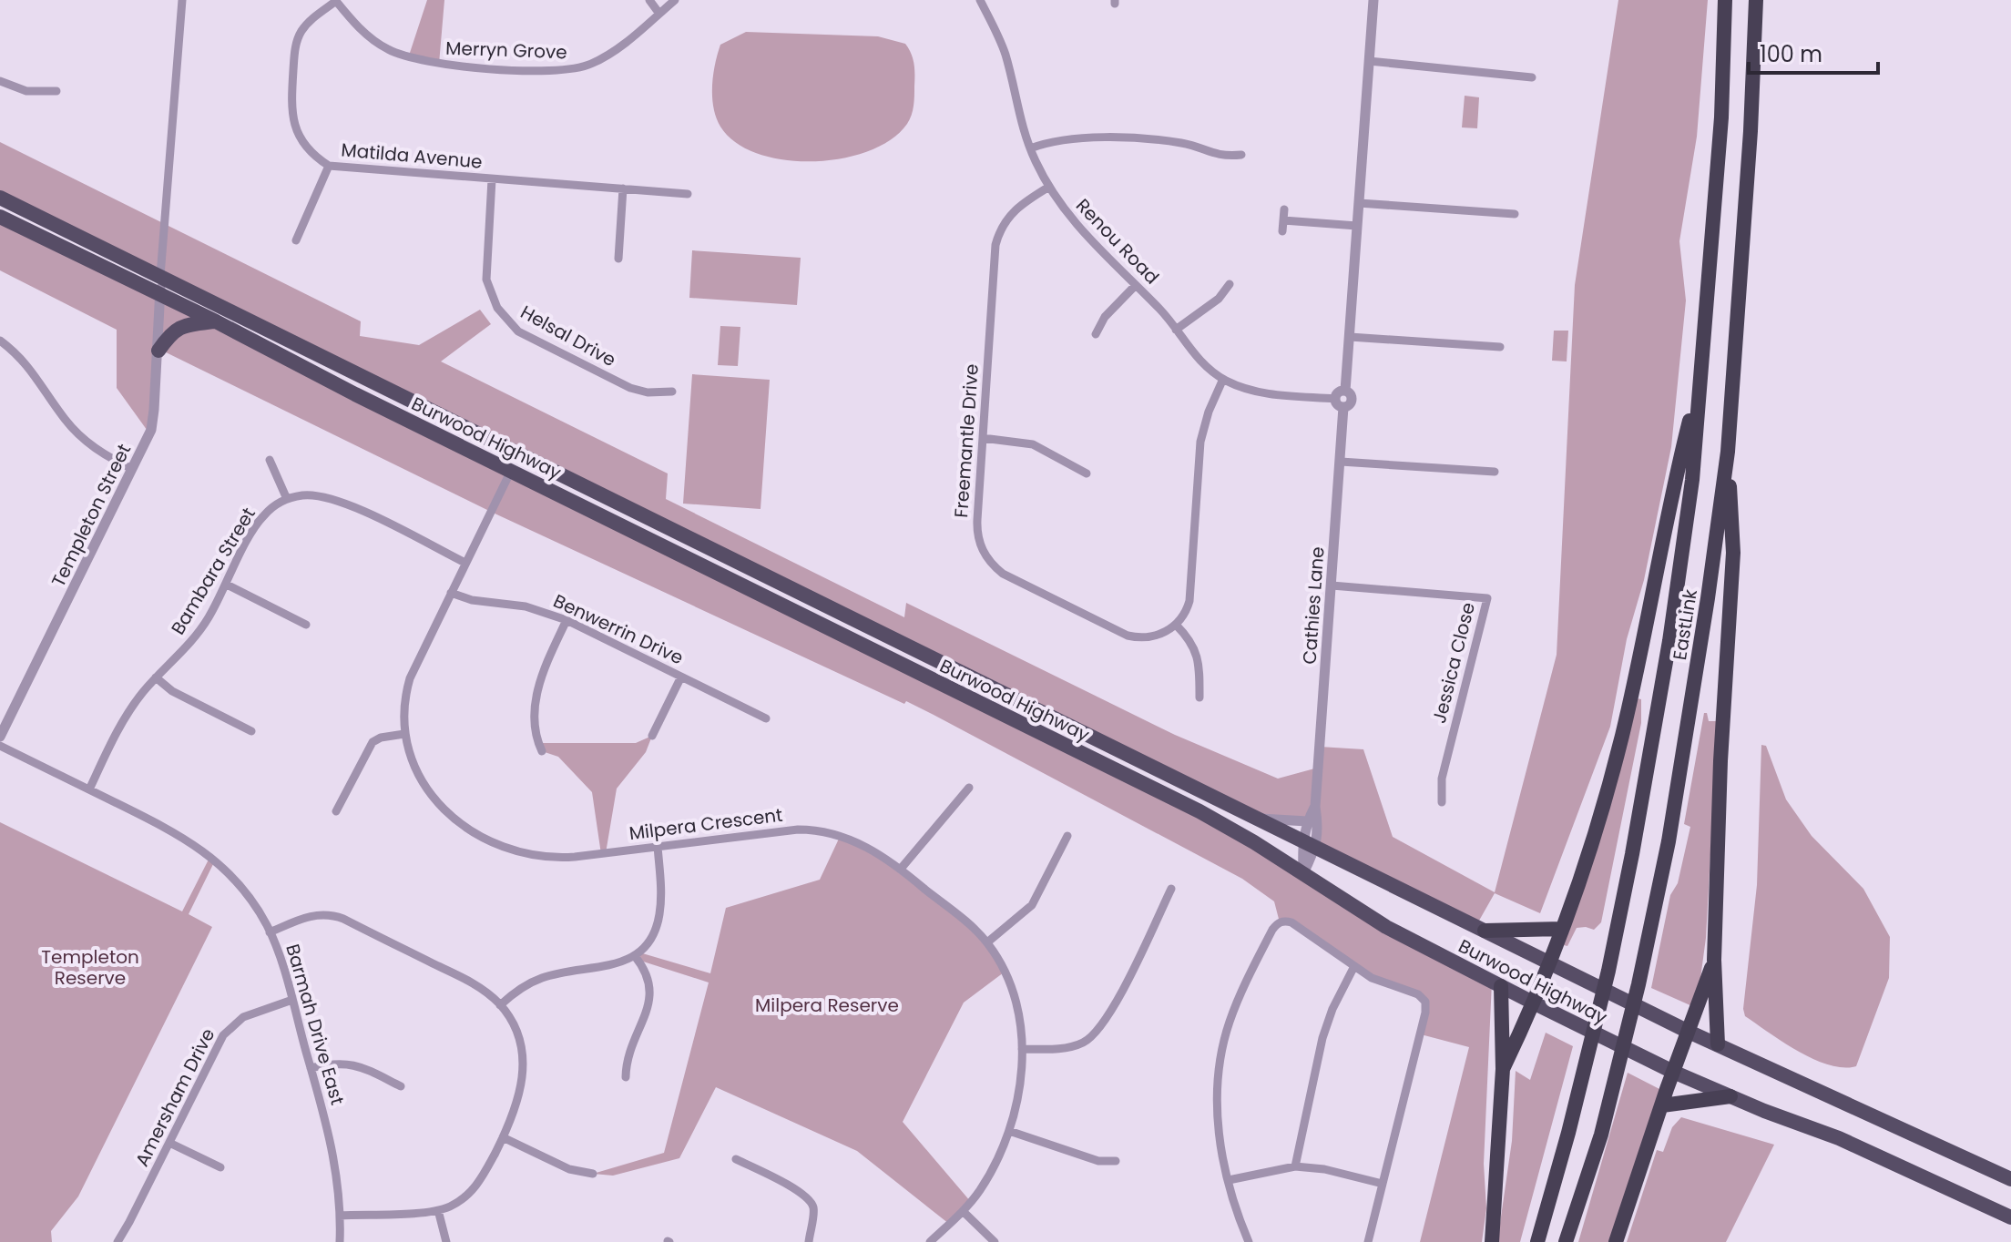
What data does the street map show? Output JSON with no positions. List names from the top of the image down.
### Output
{
  "streets": {
    "highway": ["Burwood Highway", "EastLink"],
    "street": [
      "Merryn Grove",
      "Matilda Avenue",
      "Renou Road",
      "Helsal Drive",
      "Freemantle Drive",
      "Templeton Street",
      "Bambara Street",
      "Cathies Lane",
      "Benwerrin Drive",
      "Jessica Close",
      "Milpera Crescent",
      "Barmah Drive East",
      "Amersham Drive"
    ]
  },
  "crossings": [
    ["Merryn Grove", "Matilda Avenue"],
    ["Matilda Avenue", "Helsal Drive"],
    ["Renou Road", "Freemantle Drive"],
    ["Renou Road", "Cathies Lane"],
    ["Burwood Highway", "Templeton Street"],
    ["Burwood Highway", "Cathies Lane"],
    ["Burwood Highway", "Milpera Crescent"],
    ["Bambara Street", "Barmah Drive East"],
    ["Cathies Lane", "Jessica Close"],
    ["Benwerrin Drive", "Milpera Crescent"],
    ["Barmah Drive East", "Amersham Drive"]
  ],
  "parks": ["Templeton Reserve", "Milpera Reserve"],
  "scale_bar": "100 m"
}
